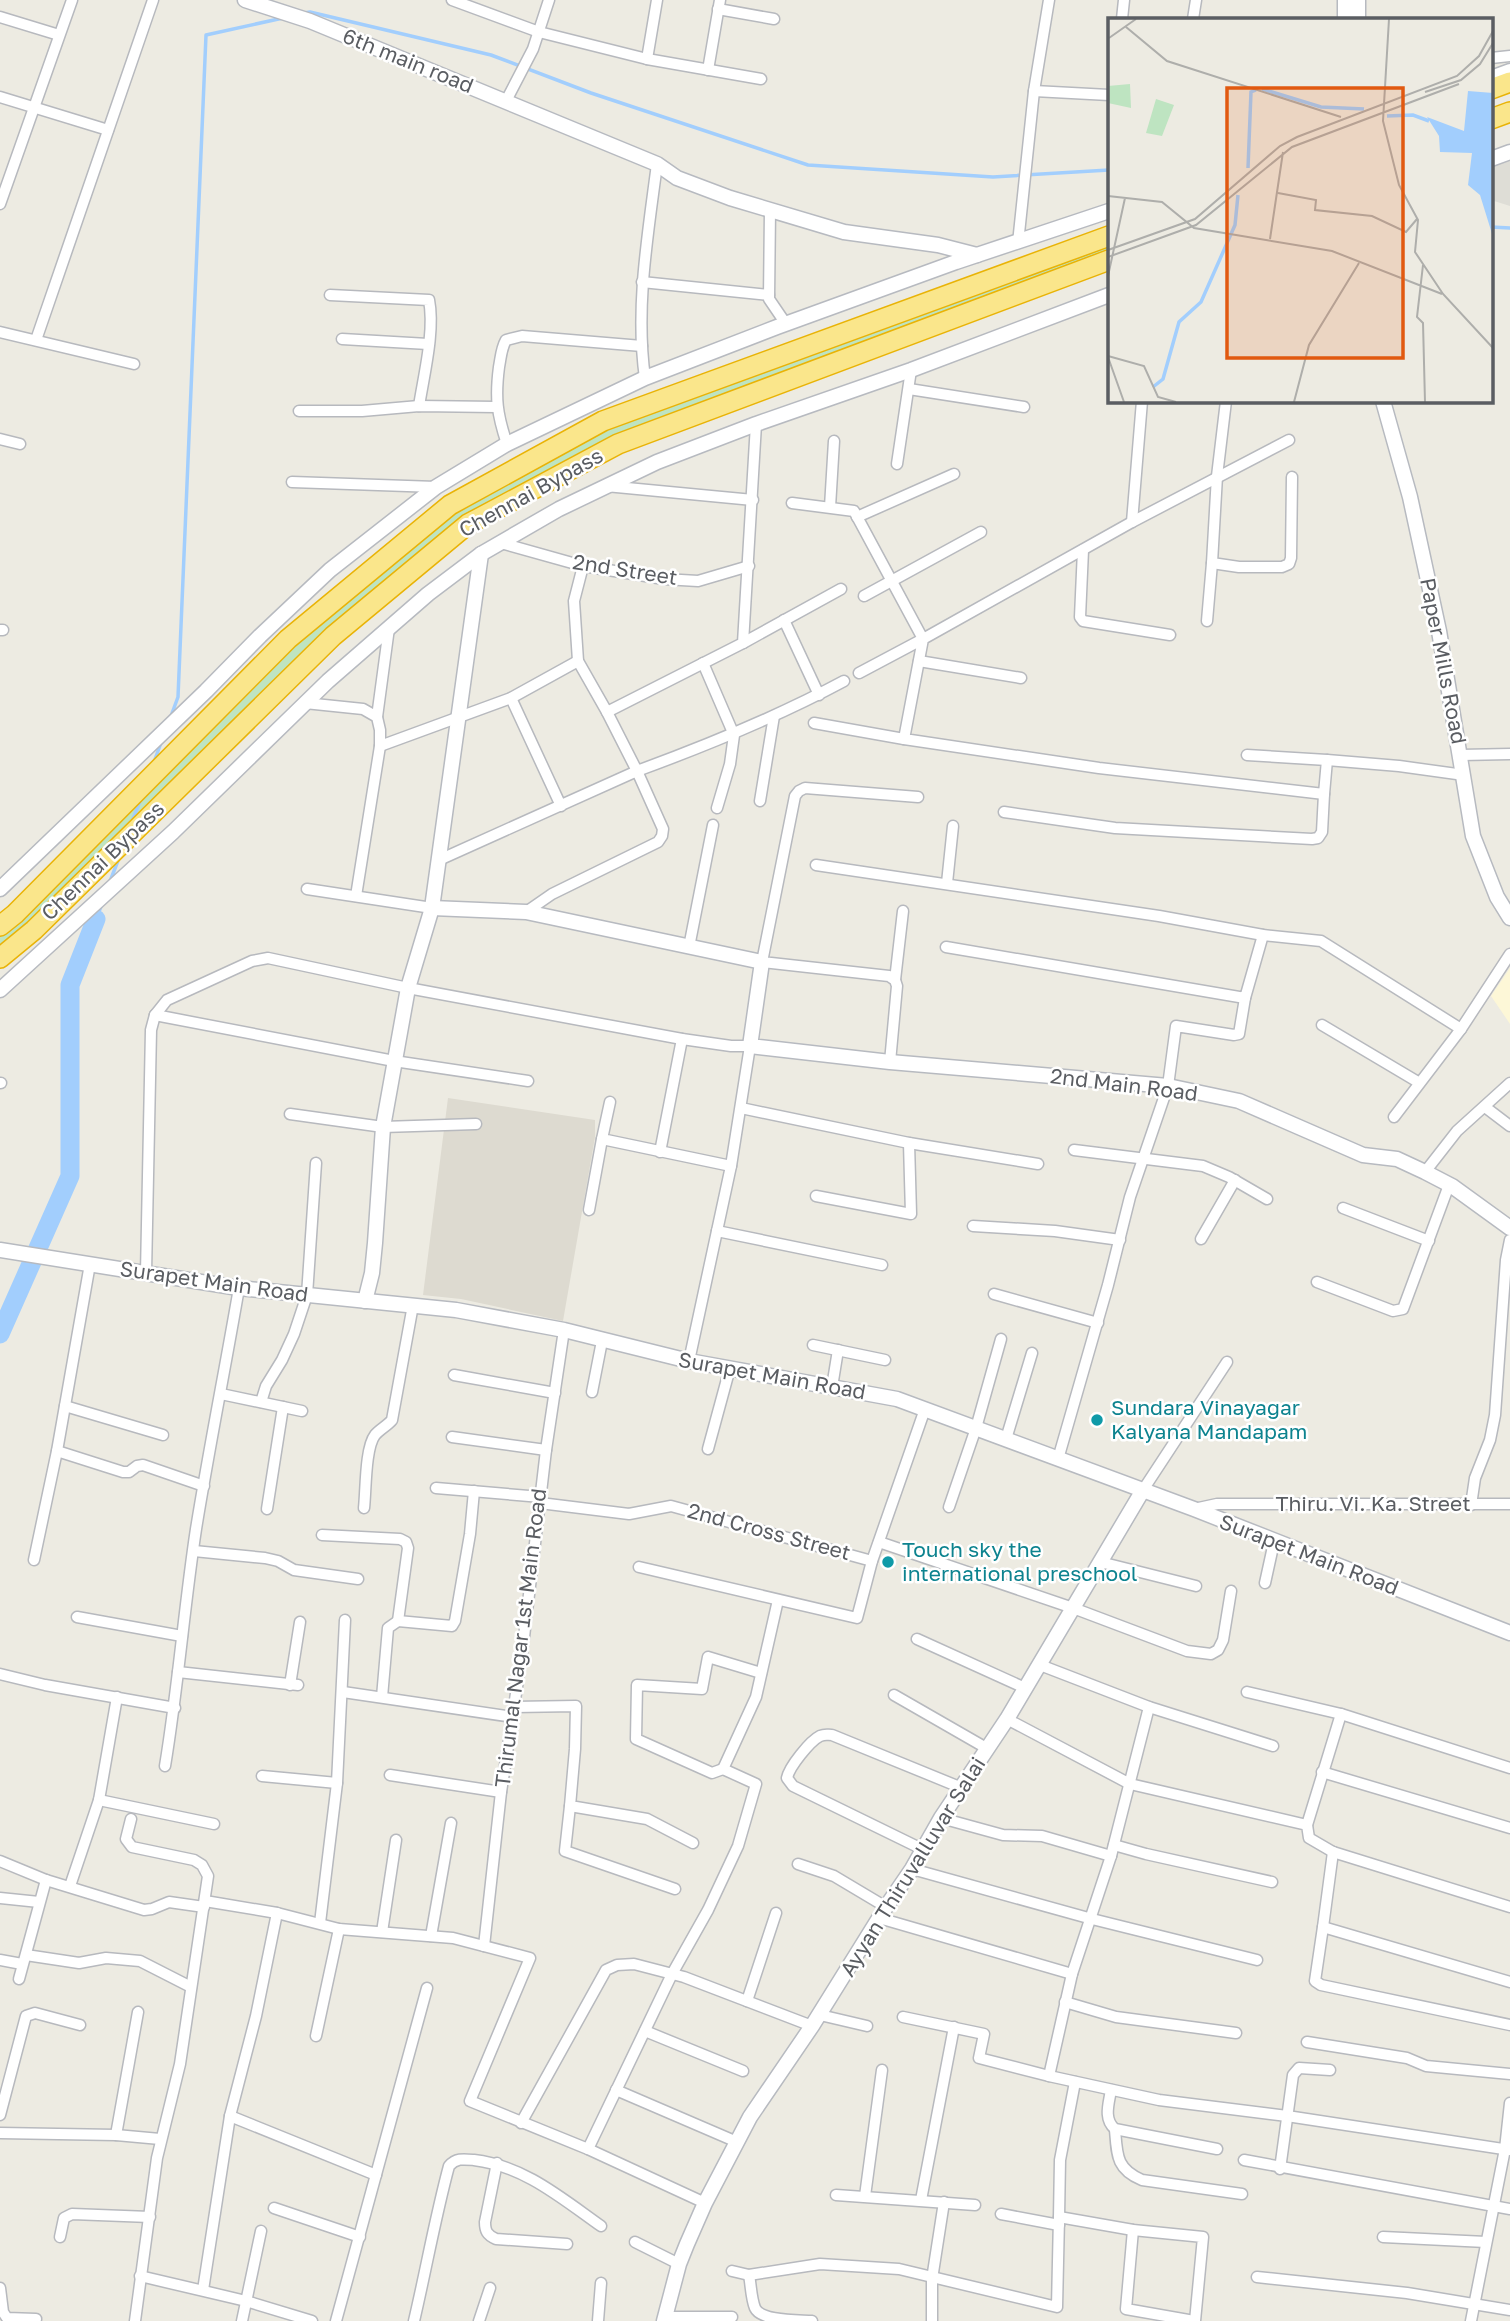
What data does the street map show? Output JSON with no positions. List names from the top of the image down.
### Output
{
  "streets": {
    "highway": ["Chennai Bypass"],
    "street": [
      "6th main road",
      "2nd Street",
      "Paper Mills Road",
      "2nd Main Road",
      "Surapet Main Road",
      "Thiru. Vi. Ka. Street",
      "2nd Cross Street",
      "Thirumal Nagar 1st Main Road",
      "Ayyan Thiruvalluvar Salai"
    ]
  },
  "crossings": [
    ["Surapet Main Road", "Thiru. Vi. Ka. Street"],
    ["Surapet Main Road", "Thirumal Nagar 1st Main Road"],
    ["Surapet Main Road", "Ayyan Thiruvalluvar Salai"],
    ["2nd Cross Street", "Thirumal Nagar 1st Main Road"]
  ],
  "places": ["Sundara Vinayagar Kalyana Mandapam", "Touch sky the international preschool"]
}
